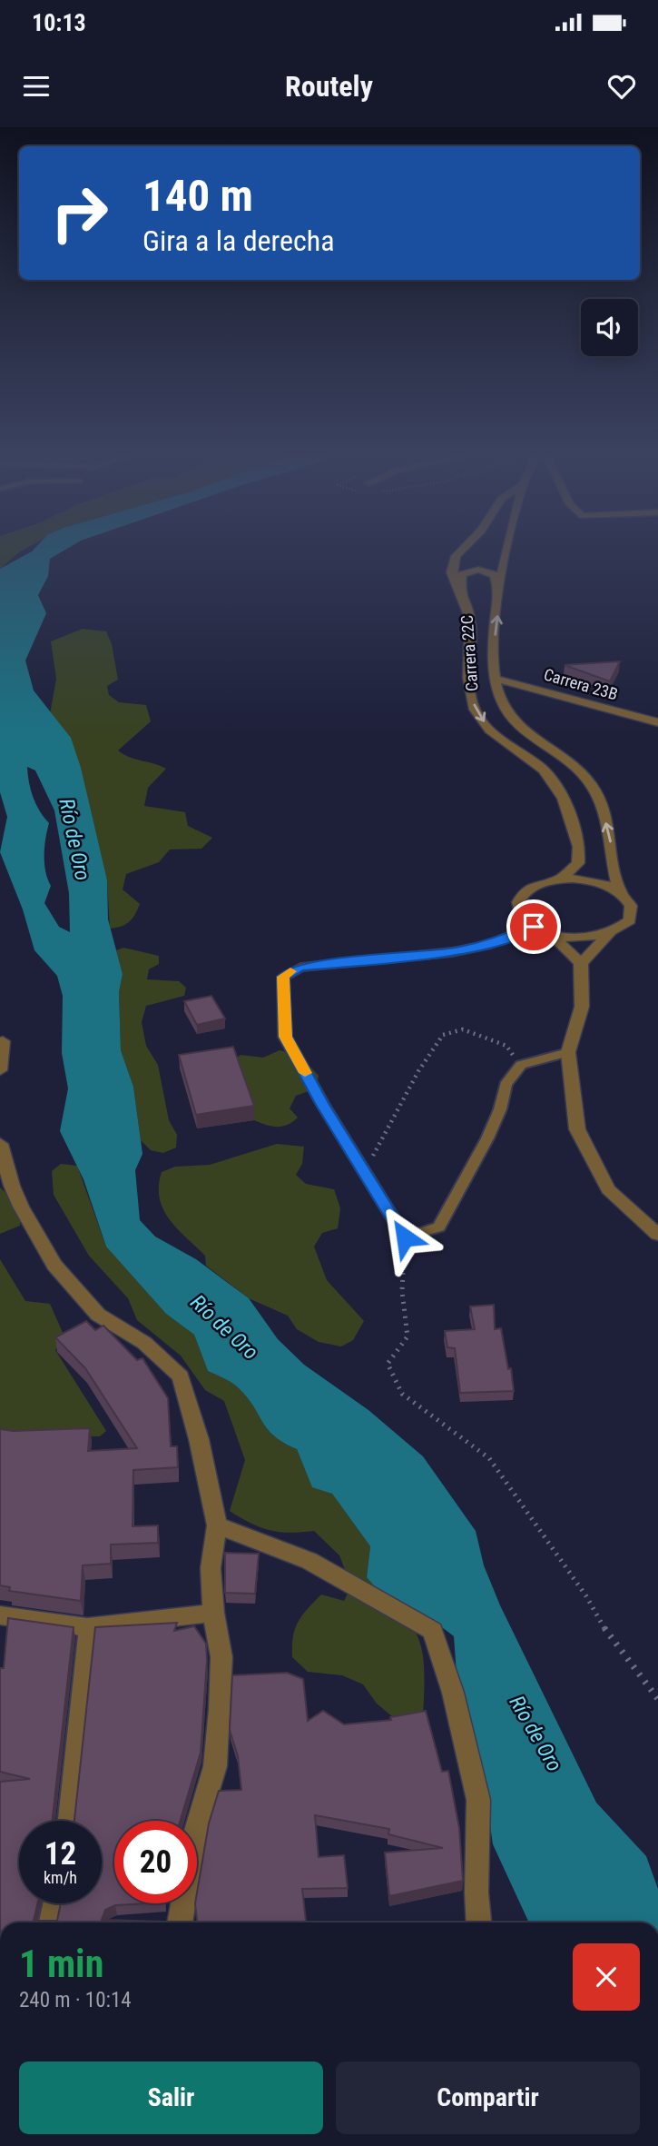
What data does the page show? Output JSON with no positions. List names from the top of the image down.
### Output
{
  "streets": {
    "street": ["Carrera 22C", "Carrera 23B"]
  },
  "crossings": [
    ["Carrera 22C", "Carrera 23B"]
  ],
  "water": ["Río de Oro"],
  "page": {
    "status": "10:13",
    "header": "Routely",
    "turn": ["140 m", "Gira a la derecha"],
    "speed": "12 km/h",
    "limit": "20",
    "heading": ["1 min", "240 m · 10:14"],
    "buttons": ["Salir", "Compartir"]
  }
}
